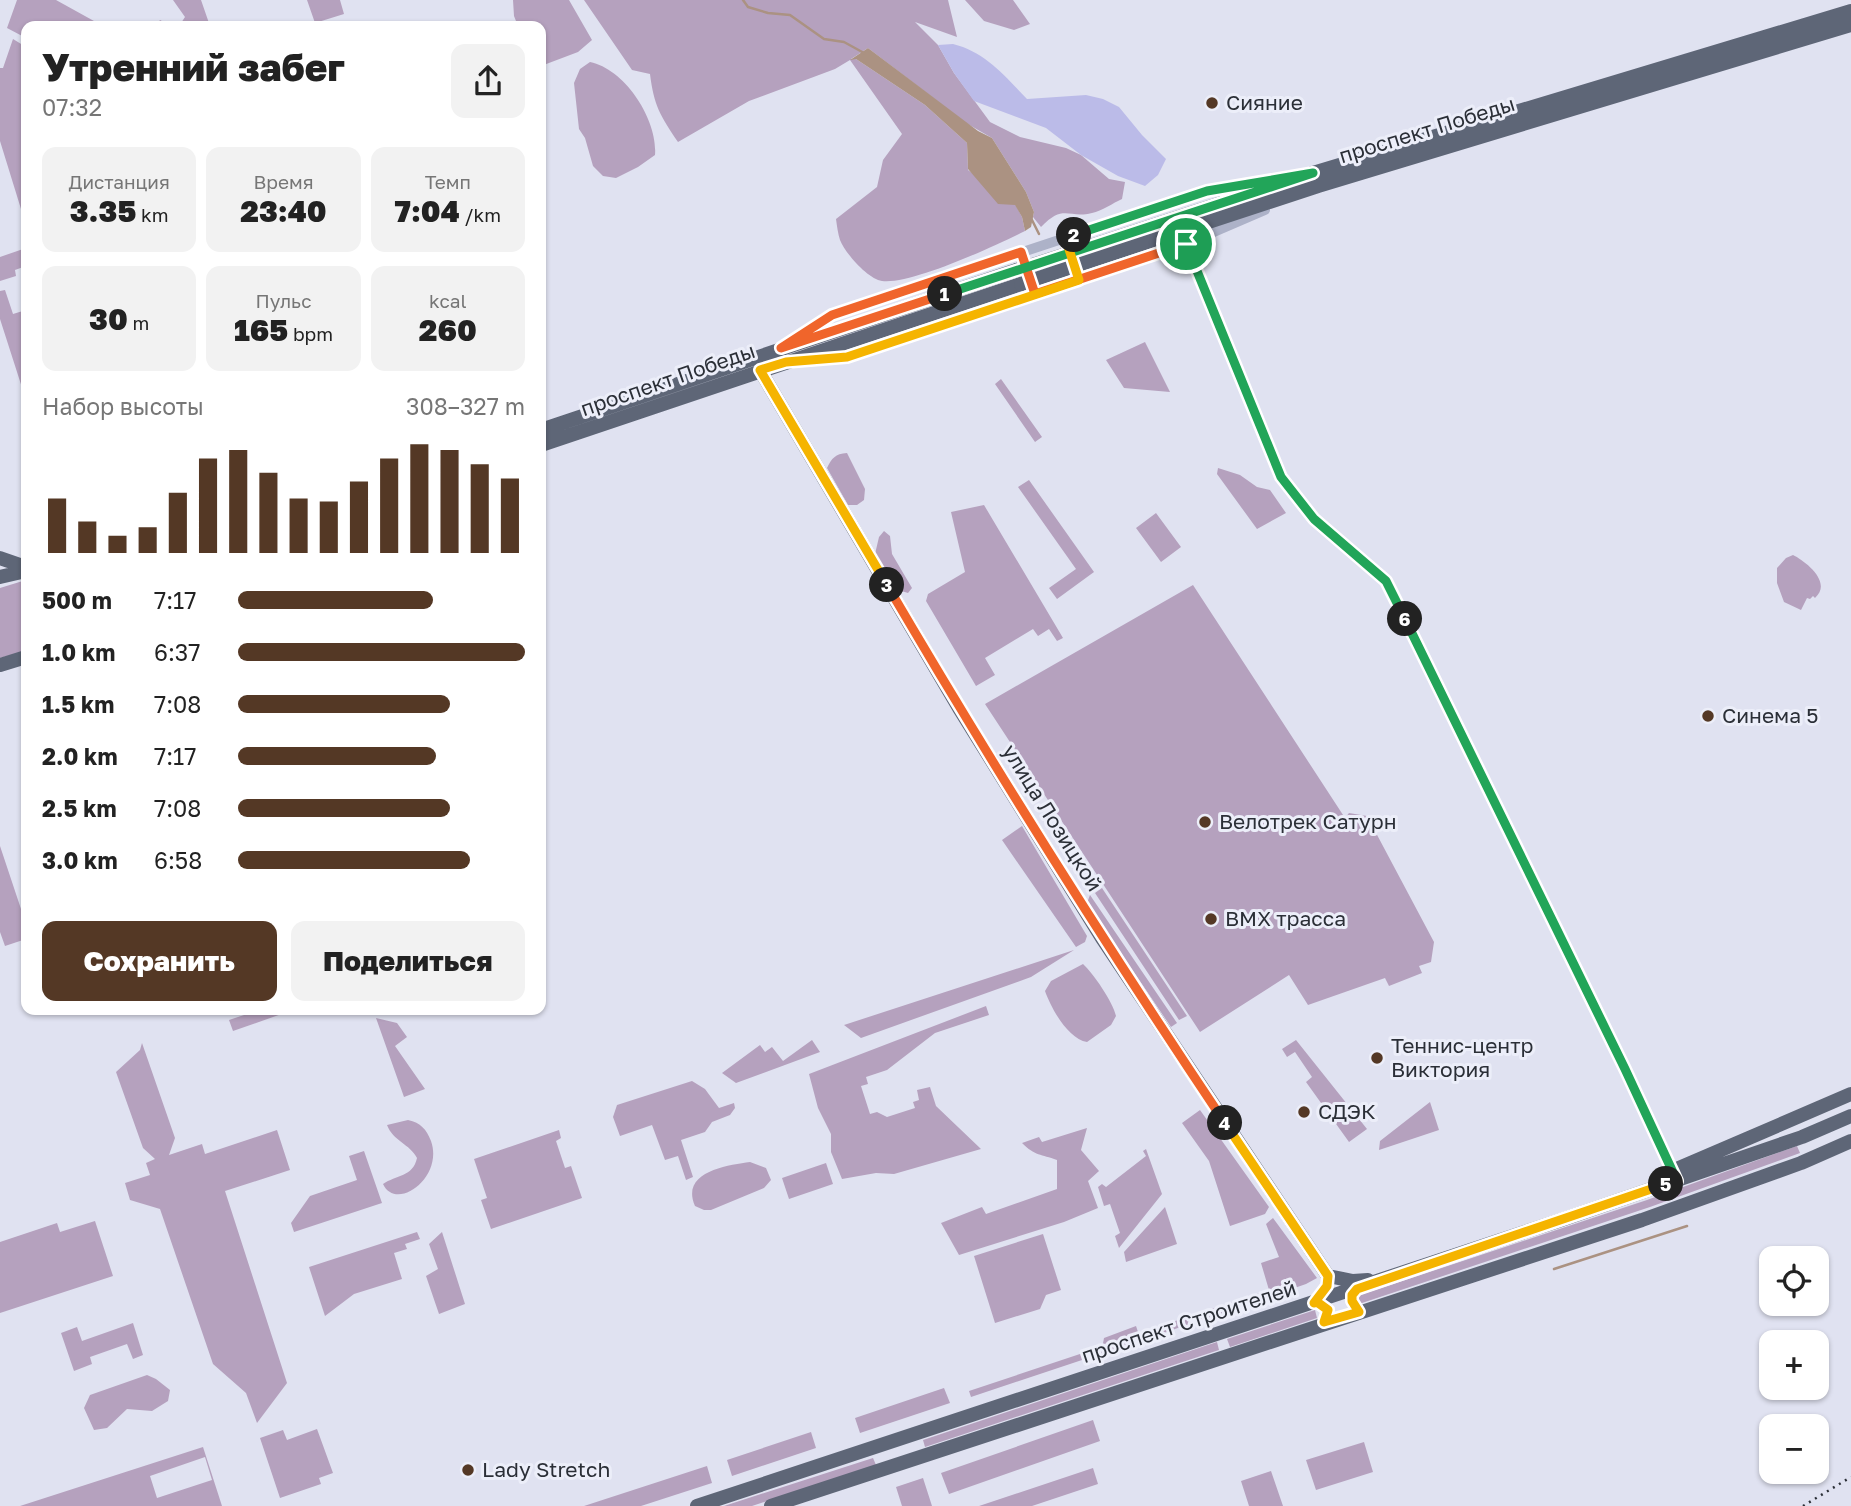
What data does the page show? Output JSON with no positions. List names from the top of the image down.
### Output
{
  "streets": {
    "main road": ["проспект Победы", "улица Лозицкой", "проспект Строителей"]
  },
  "crossings": [
    ["проспект Победы", "улица Лозицкой"]
  ],
  "places": [
    "Сияние",
    "Синема 5",
    "Велотрек Сатурн",
    "BMX трасса",
    "Теннис-центр Виктория",
    "СДЭК",
    "Lady Stretch"
  ],
  "page": {
    "heading": ["Утренний забег", "07:32"],
    "stats": [
      ["Дистанция", "3.35 km"],
      ["Время", "23:40"],
      ["Темп", "7:04 /km"],
      ["30 m"],
      ["Пульс", "165 bpm"],
      ["kcal", "260"]
    ],
    "pins": [
      "2",
      "1",
      "3",
      "6",
      "4",
      "5"
    ],
    "chart": ["Набор высоты", "308–327 m"],
    "list": [
      {
        "name": "500 m",
        "note": "7:17"
      },
      {
        "name": "1.0 km",
        "note": "6:37"
      },
      {
        "name": "1.5 km",
        "note": "7:08"
      },
      {
        "name": "2.0 km",
        "note": "7:17"
      },
      {
        "name": "2.5 km",
        "note": "7:08"
      },
      {
        "name": "3.0 km",
        "note": "6:58"
      }
    ],
    "buttons": ["Сохранить", "Поделиться"],
    "map_buttons": ["+", "−"]
  }
}
